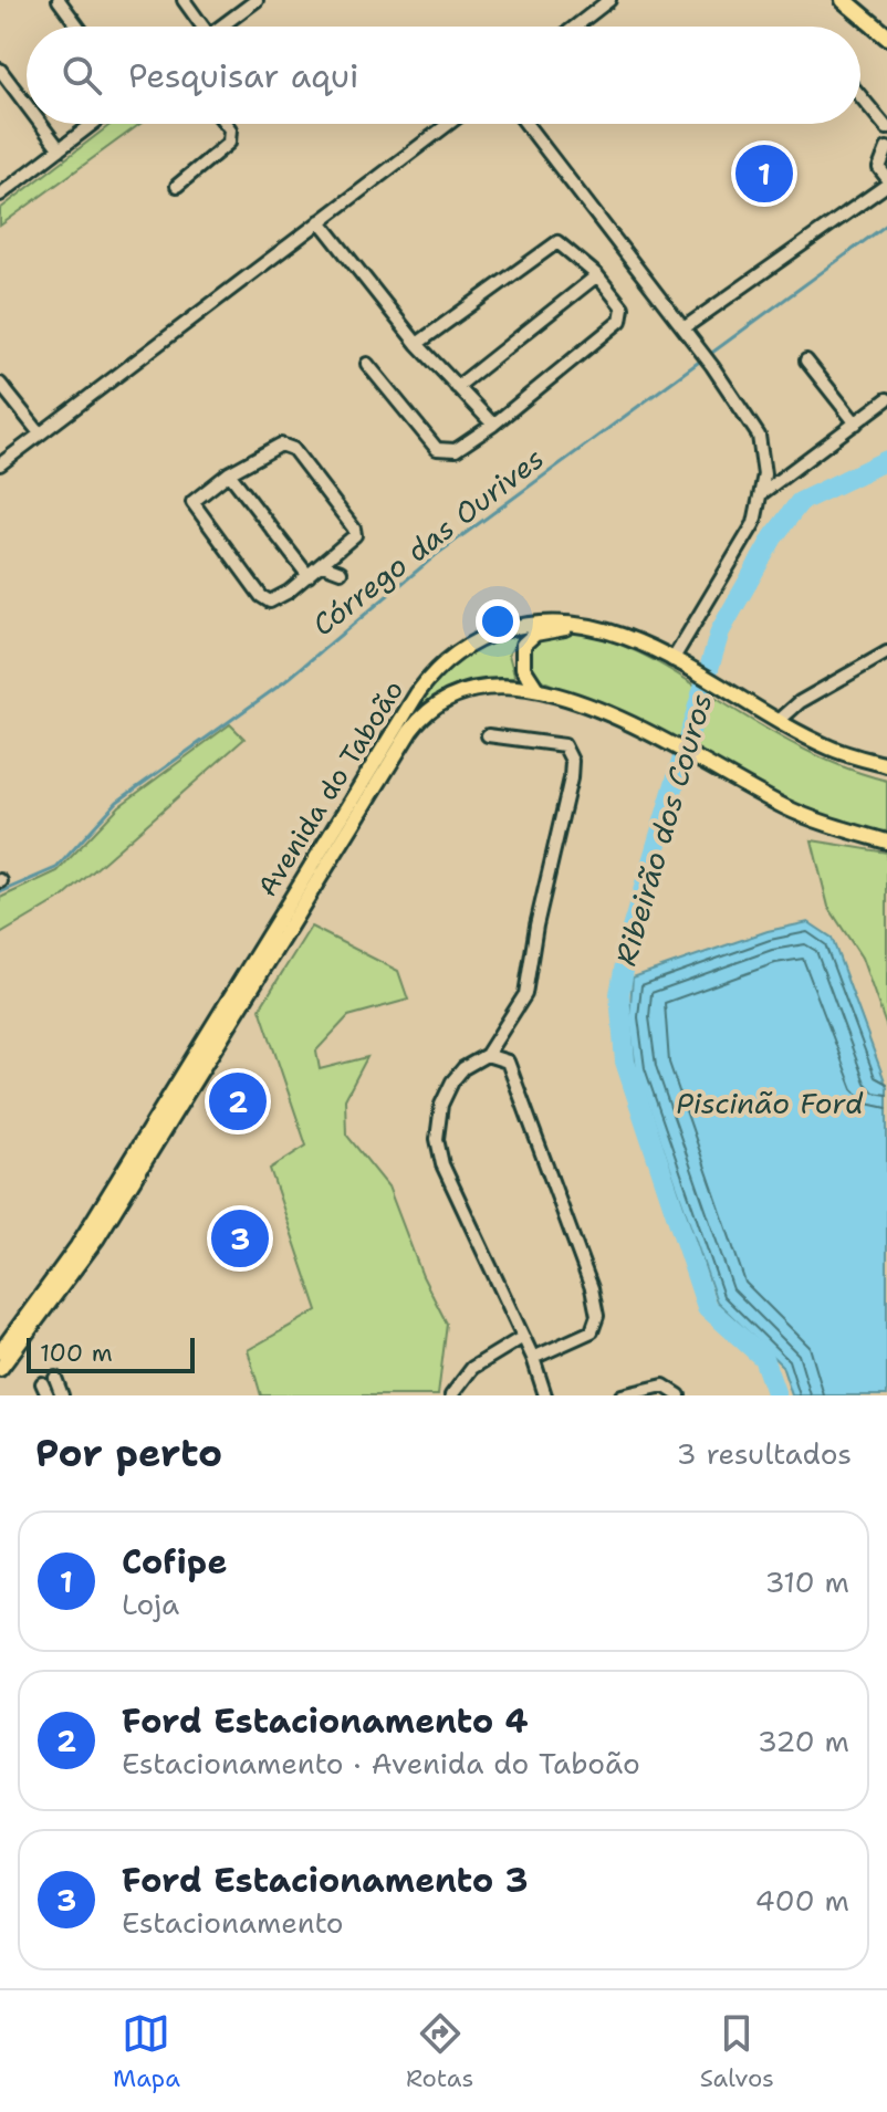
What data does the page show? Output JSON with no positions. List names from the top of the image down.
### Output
{
  "streets": {
    "main road": ["Avenida do Taboão"]
  },
  "water": ["Córrego das Ourives", "Ribeirão dos Couros", "Piscinão Ford"],
  "scale_bar": "100 m",
  "page": {
    "search": "Pesquisar aqui",
    "pins": ["1", "2", "3"],
    "scale": "100 m",
    "heading": ["Por perto", "3 resultados"],
    "list": [
      {
        "mark": "1",
        "name": "Cofipe",
        "note": "Loja",
        "value": "310 m"
      },
      {
        "mark": "2",
        "name": "Ford Estacionamento 4",
        "note": "Estacionamento · Avenida do Taboão",
        "value": "320 m"
      },
      {
        "mark": "3",
        "name": "Ford Estacionamento 3",
        "note": "Estacionamento",
        "value": "400 m"
      }
    ],
    "nav": ["Mapa", "Rotas", "Salvos"]
  }
}
